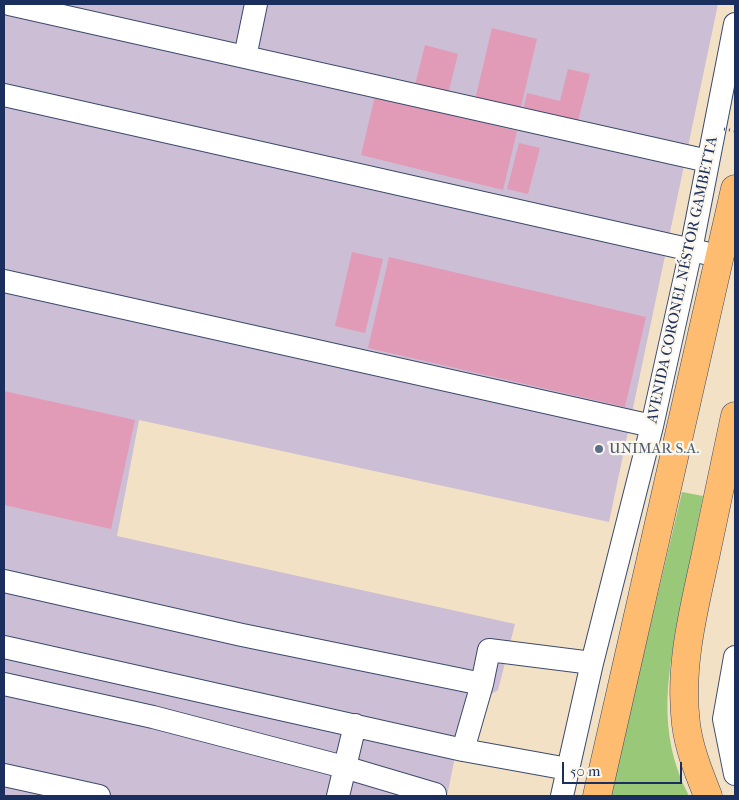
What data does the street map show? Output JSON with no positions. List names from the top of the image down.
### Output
{
  "streets": {
    "street": ["AVENIDA CORONEL NÉSTOR GAMBETTA"]
  },
  "places": ["UNIMAR S.A."],
  "scale_bar": "50 m"
}
